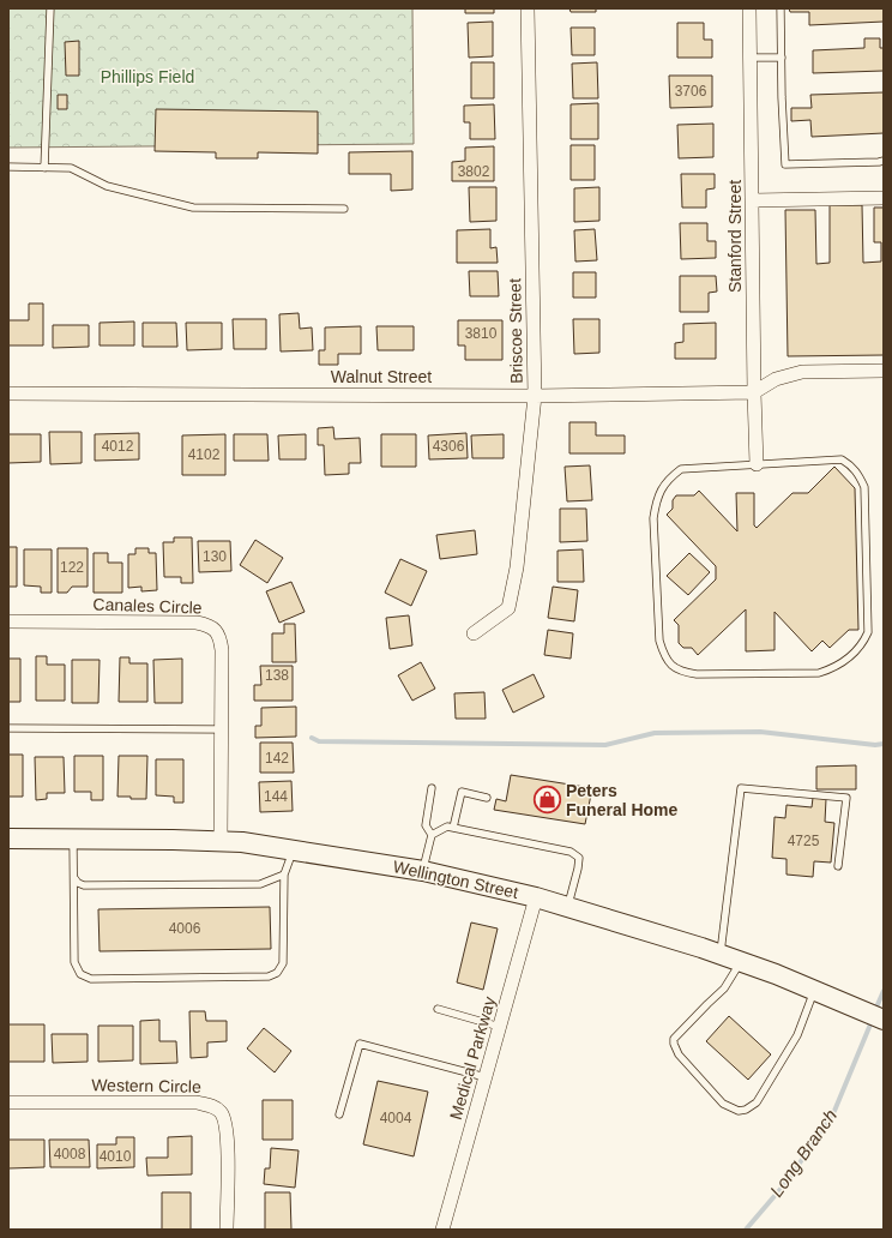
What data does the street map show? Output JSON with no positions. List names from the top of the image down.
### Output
{
  "streets": {
    "street": [
      "Stanford Street",
      "Briscoe Street",
      "Walnut Street",
      "Canales Circle",
      "Wellington Street",
      "Medical Parkway",
      "Western Circle"
    ]
  },
  "crossings": [
    ["Stanford Street", "Walnut Street"],
    ["Briscoe Street", "Walnut Street"],
    ["Canales Circle", "Wellington Street"],
    ["Wellington Street", "Medical Parkway"]
  ],
  "water": ["Long Branch"],
  "parks": ["Phillips Field"],
  "places": {
    "shop": ["Peters Funeral Home"]
  },
  "house_numbers": [
    "3706",
    "3802",
    "3810",
    "4012",
    "4306",
    "4102",
    "130",
    "122",
    "138",
    "142",
    "144",
    "4725",
    "4006",
    "4004",
    "4008",
    "4010"
  ]
}
